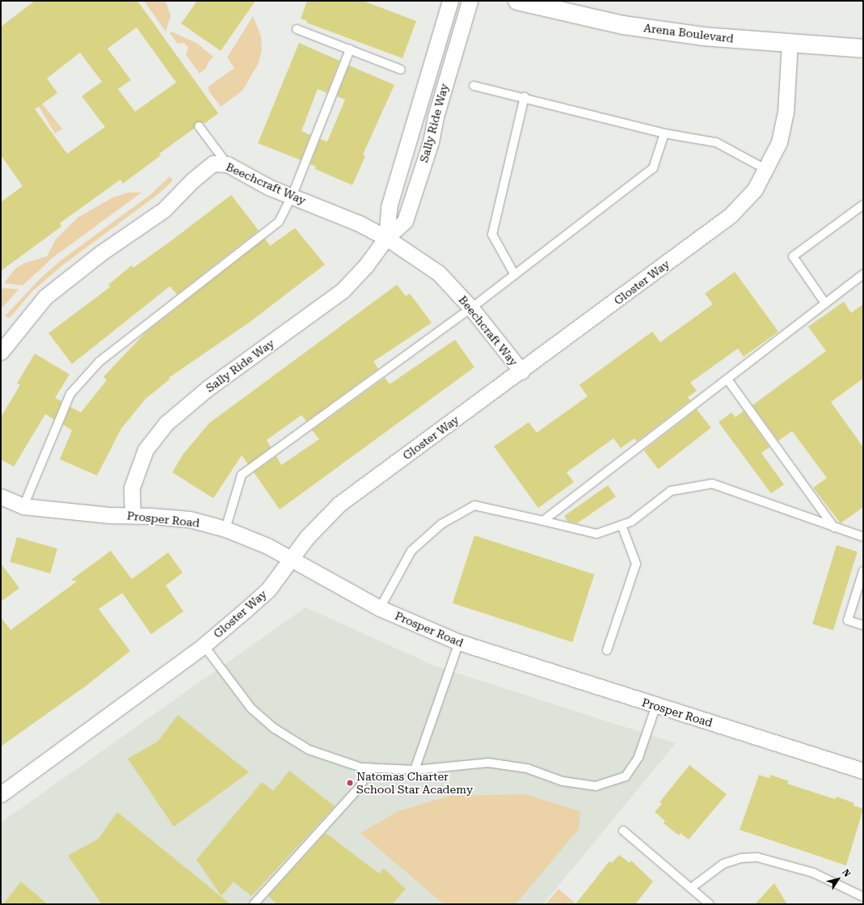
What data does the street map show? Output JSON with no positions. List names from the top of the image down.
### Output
{
  "streets": {
    "main road": ["Arena Boulevard"],
    "street": [
      "Sally Ride Way",
      "Beechcraft Way",
      "Gloster Way",
      "Prosper Road"
    ]
  },
  "crossings": [
    ["Arena Boulevard", "Gloster Way"],
    ["Sally Ride Way", "Beechcraft Way"],
    ["Sally Ride Way", "Prosper Road"],
    ["Beechcraft Way", "Gloster Way"],
    ["Gloster Way", "Prosper Road"]
  ],
  "places": ["Natomas Charter School Star Academy"],
  "north": "top right"
}
